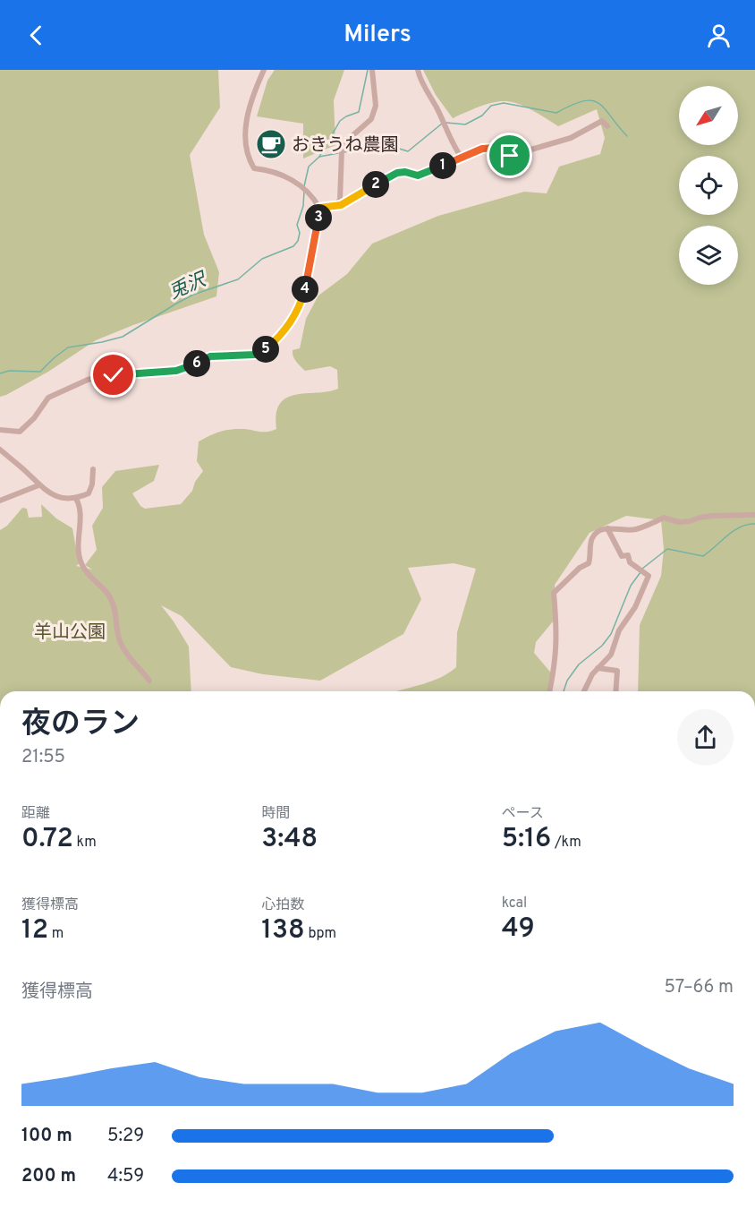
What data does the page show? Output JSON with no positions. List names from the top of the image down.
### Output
{
  "water": ["兎沢"],
  "parks": ["羊山公園"],
  "places": {
    "cafe": ["おきうね農園"]
  },
  "north": "bottom left",
  "page": {
    "header": "Milers",
    "pins": [
      "1",
      "2",
      "3",
      "4",
      "5",
      "6"
    ],
    "heading": ["夜のラン", "21:55"],
    "stats": [
      ["距離", "0.72 km"],
      ["時間", "3:48"],
      ["ペース", "5:16 /km"],
      ["獲得標高", "12 m"],
      ["心拍数", "138 bpm"],
      ["kcal", "49"]
    ],
    "chart": ["獲得標高", "57–66 m"],
    "list": [
      {
        "name": "100 m",
        "note": "5:29"
      },
      {
        "name": "200 m",
        "note": "4:59"
      }
    ]
  }
}
